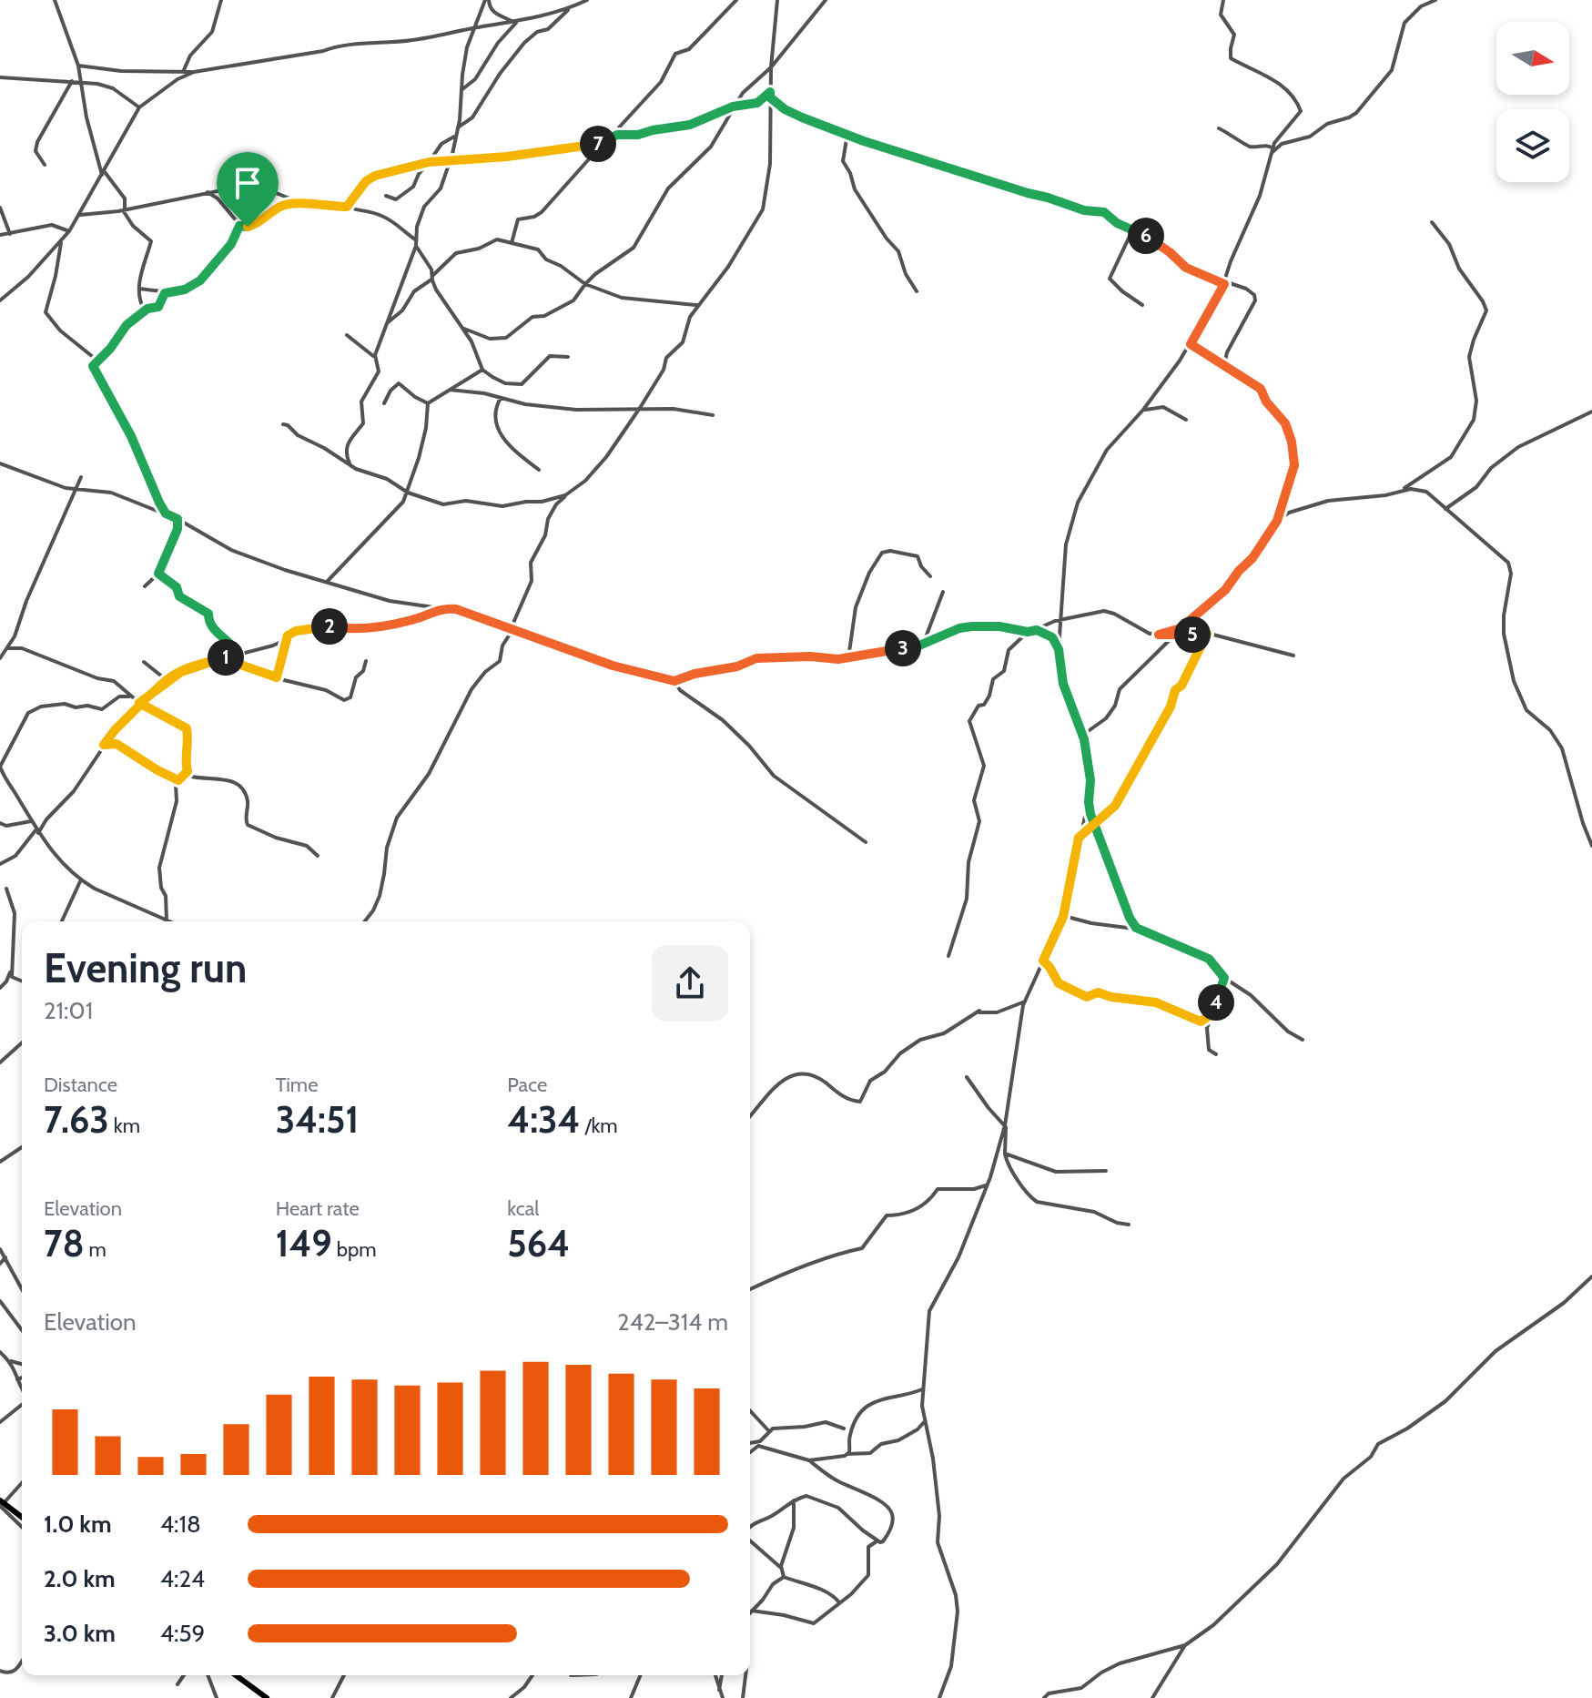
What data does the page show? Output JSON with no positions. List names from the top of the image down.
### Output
{
  "north": "right",
  "page": {
    "pins": [
      "7",
      "6",
      "2",
      "5",
      "3",
      "1",
      "4"
    ],
    "heading": ["Evening run", "21:01"],
    "stats": [
      ["Distance", "7.63 km"],
      ["Time", "34:51"],
      ["Pace", "4:34 /km"],
      ["Elevation", "78 m"],
      ["Heart rate", "149 bpm"],
      ["kcal", "564"]
    ],
    "chart": ["Elevation", "242–314 m"],
    "list": [
      {
        "name": "1.0 km",
        "note": "4:18"
      },
      {
        "name": "2.0 km",
        "note": "4:24"
      },
      {
        "name": "3.0 km",
        "note": "4:59"
      }
    ]
  }
}
